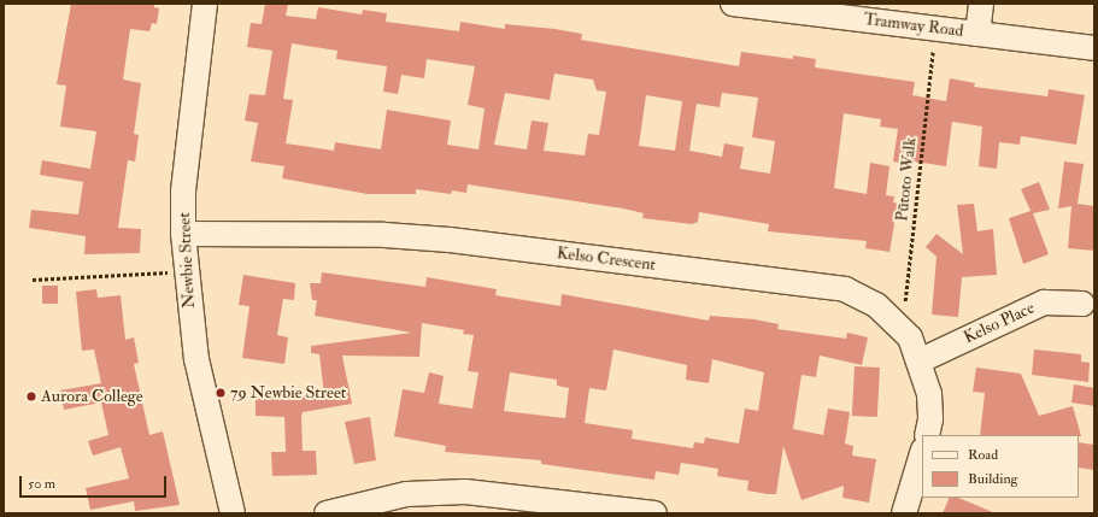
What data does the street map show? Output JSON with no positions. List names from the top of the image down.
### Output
{
  "streets": {
    "street": [
      "Tramway Road",
      "Kelso Crescent",
      "Newbie Street",
      "Kelso Place"
    ],
    "path": ["Pūtoto Walk"]
  },
  "crossings": [
    ["Kelso Crescent", "Newbie Street"],
    ["Kelso Crescent", "Kelso Place"]
  ],
  "places": ["79 Newbie Street", "Aurora College"],
  "legend": ["Road", "Building"],
  "scale_bar": "50 m"
}
